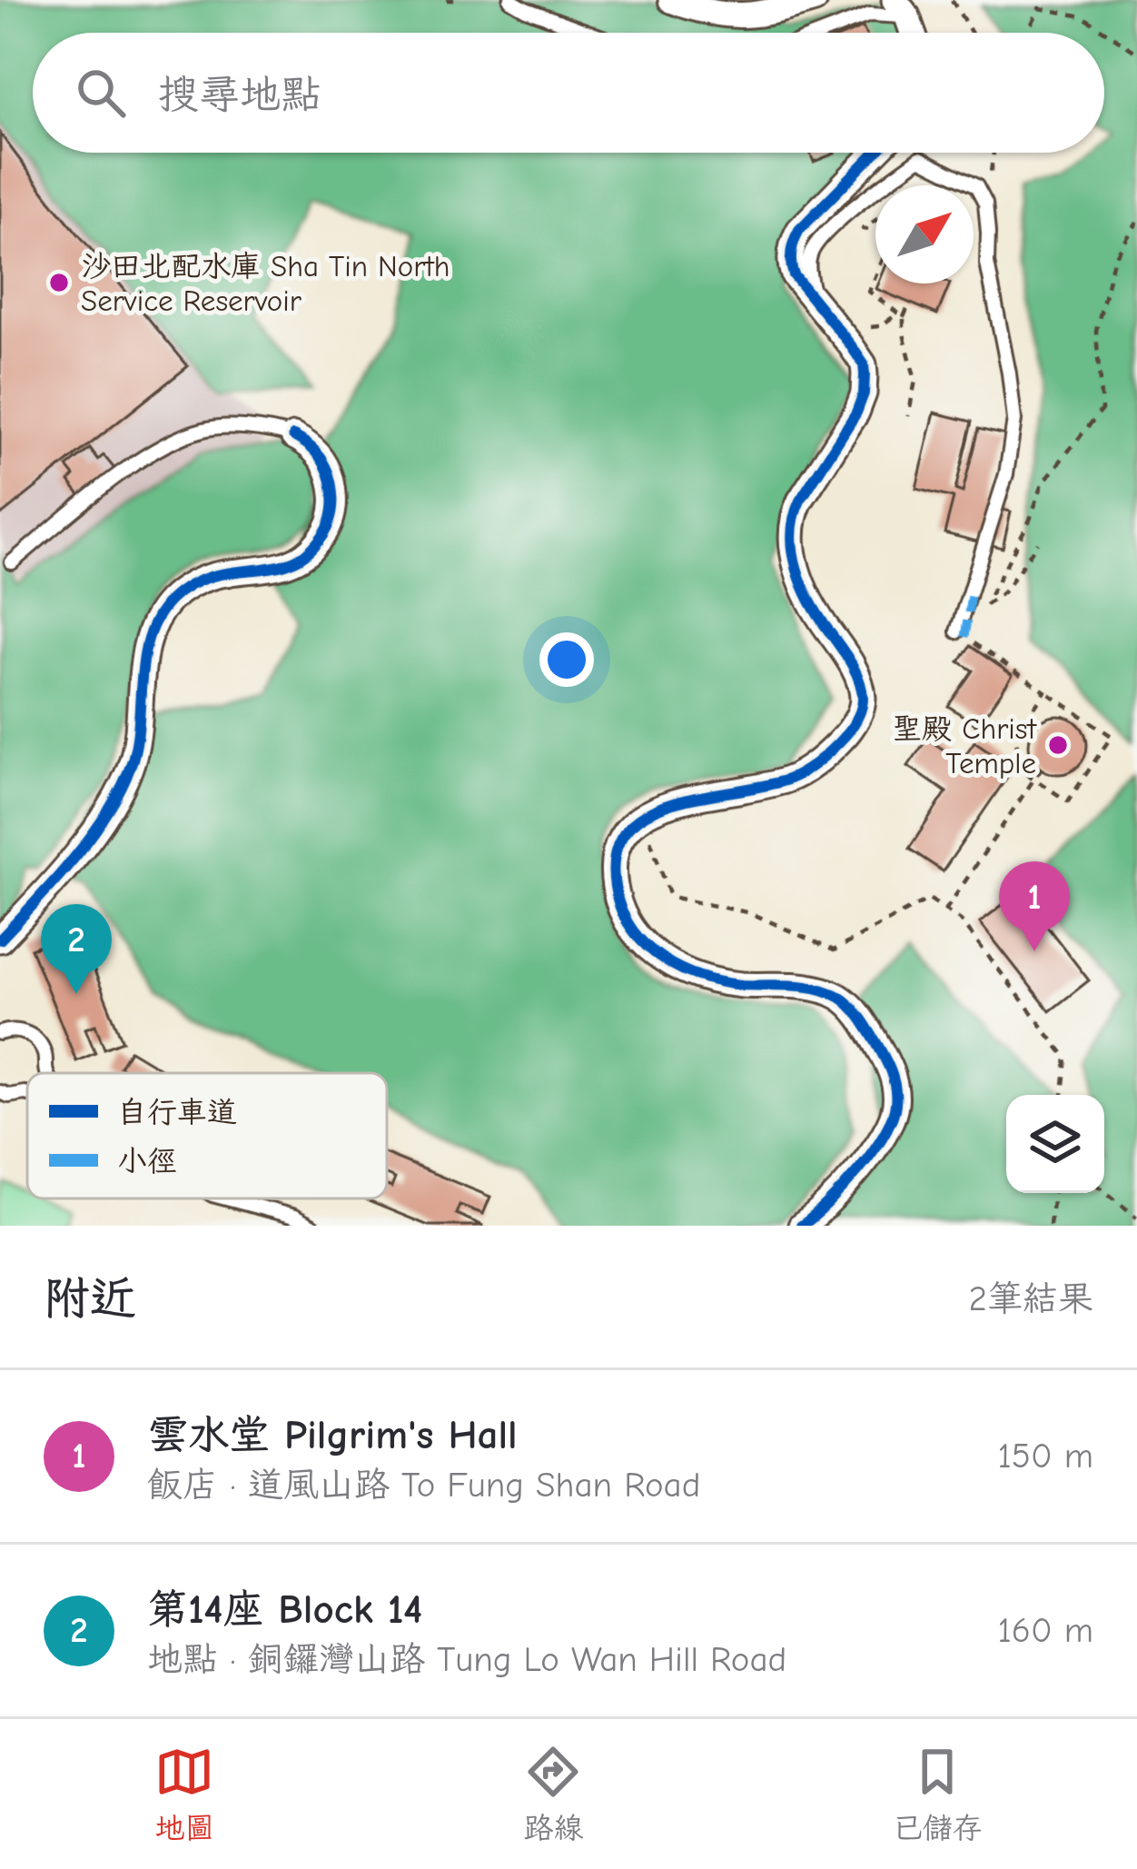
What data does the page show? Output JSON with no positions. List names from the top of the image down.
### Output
{
  "places": ["沙田北配水庫 Sha Tin North Service Reservoir", "聖殿 Christ Temple"],
  "legend": ["自行車道", "小徑"],
  "north": "top right",
  "page": {
    "search": "搜尋地點",
    "pins": ["1", "2"],
    "heading": ["附近", "2筆結果"],
    "list": [
      {
        "mark": "1",
        "name": "雲水堂 Pilgrim's Hall",
        "note": "飯店 · 道風山路 To Fung Shan Road",
        "value": "150 m"
      },
      {
        "mark": "2",
        "name": "第14座 Block 14",
        "note": "地點 · 銅鑼灣山路 Tung Lo Wan Hill Road",
        "value": "160 m"
      }
    ],
    "nav": ["地圖", "路線", "已儲存"]
  }
}
